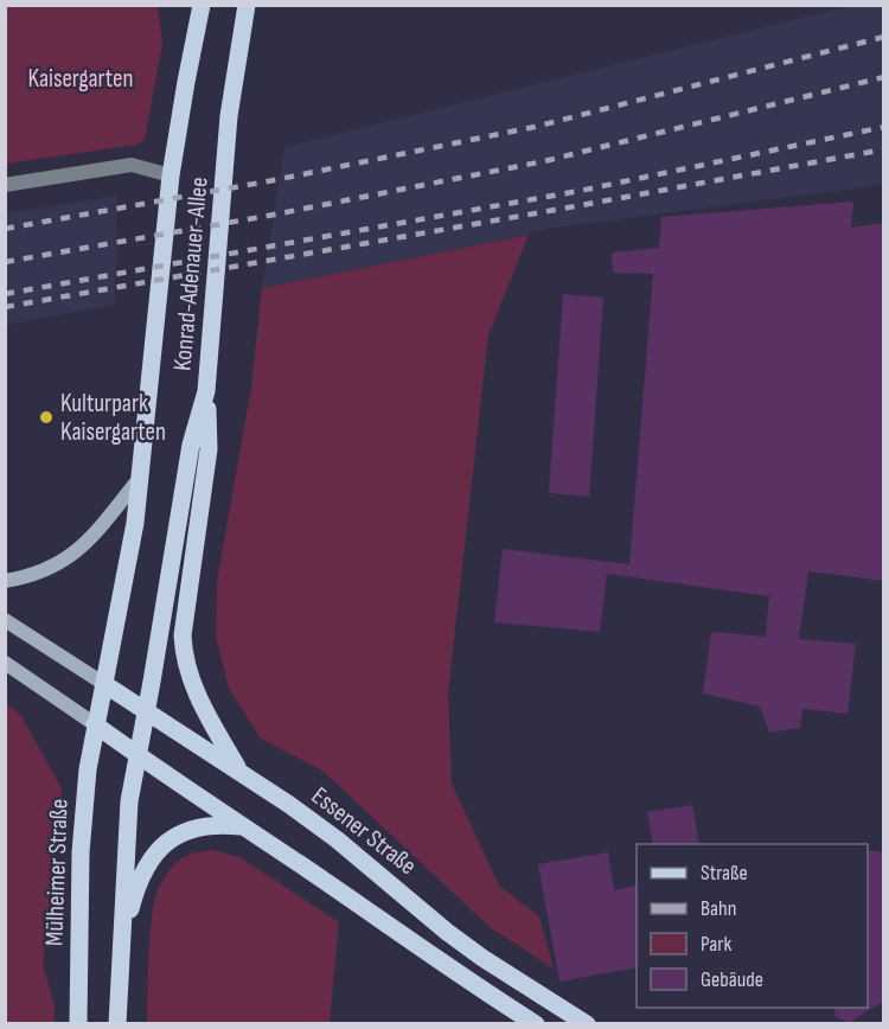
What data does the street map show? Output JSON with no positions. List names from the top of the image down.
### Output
{
  "streets": {
    "main road": ["Konrad-Adenauer-Allee", "Essener Straße", "Mülheimer Straße"]
  },
  "crossings": [
    ["Konrad-Adenauer-Allee", "Essener Straße"],
    ["Konrad-Adenauer-Allee", "Mülheimer Straße"]
  ],
  "parks": ["Kaisergarten"],
  "places": ["Kulturpark Kaisergarten"],
  "legend": [
    "Straße",
    "Bahn",
    "Park",
    "Gebäude"
  ]
}
